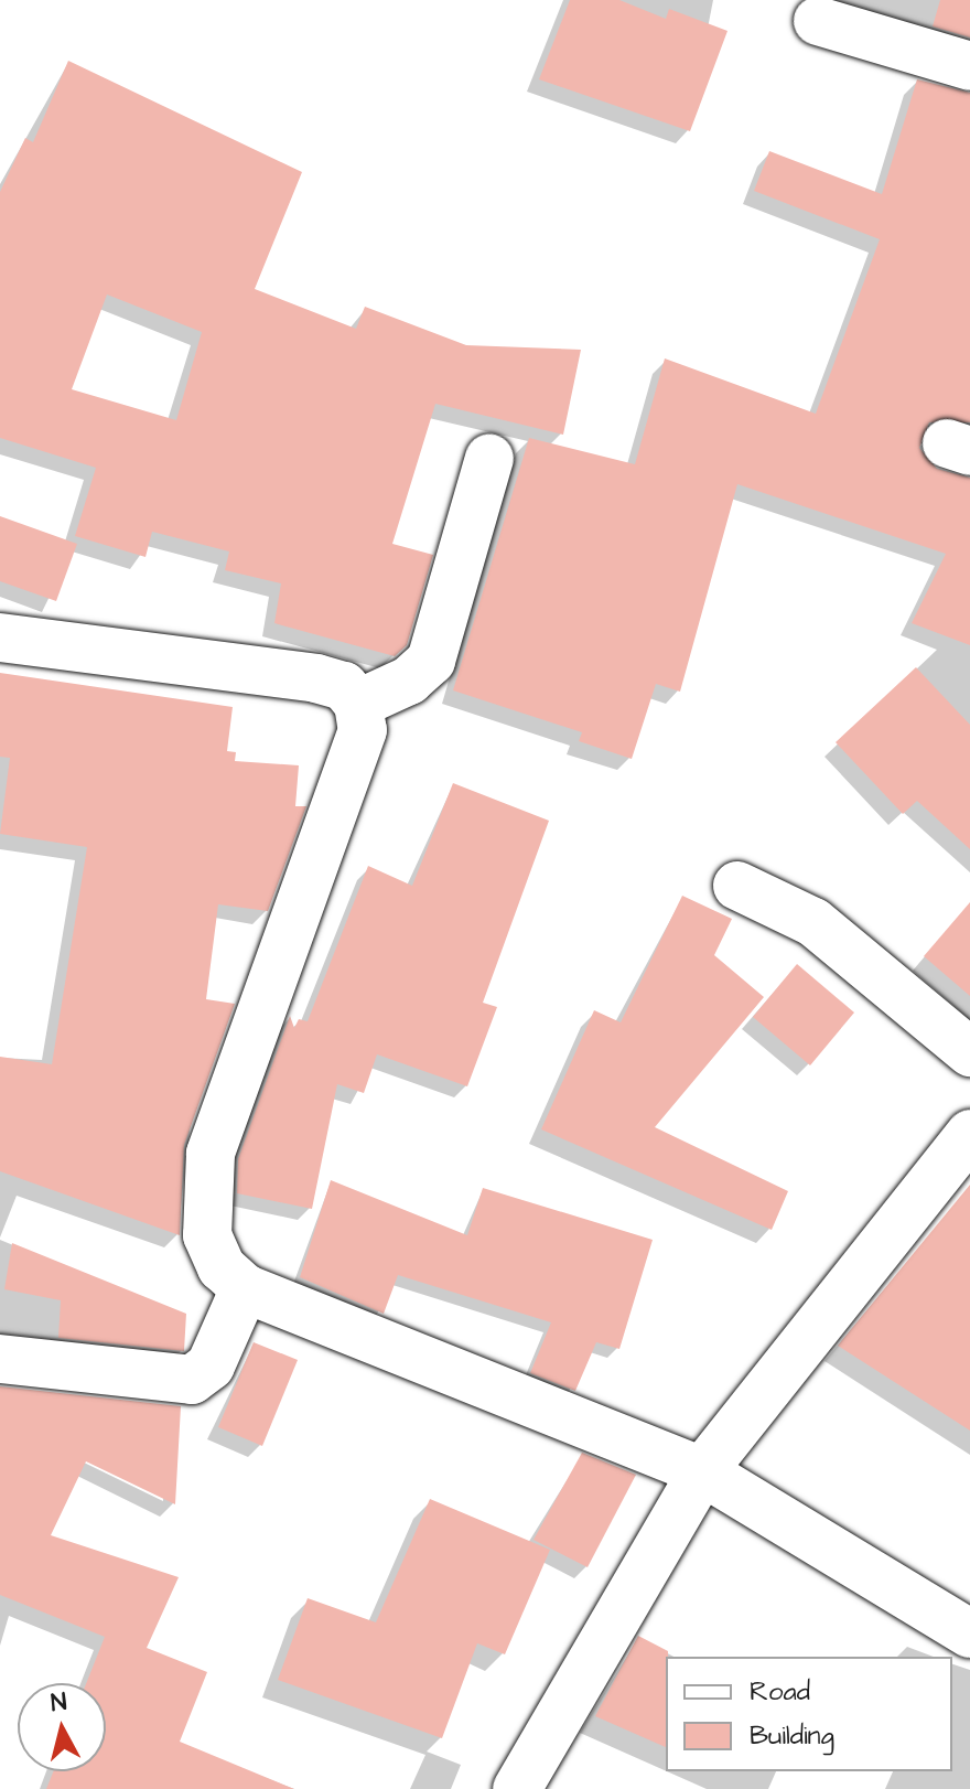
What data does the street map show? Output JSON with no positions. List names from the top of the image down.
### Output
{
  "legend": ["Road", "Building"],
  "north": "top"
}
